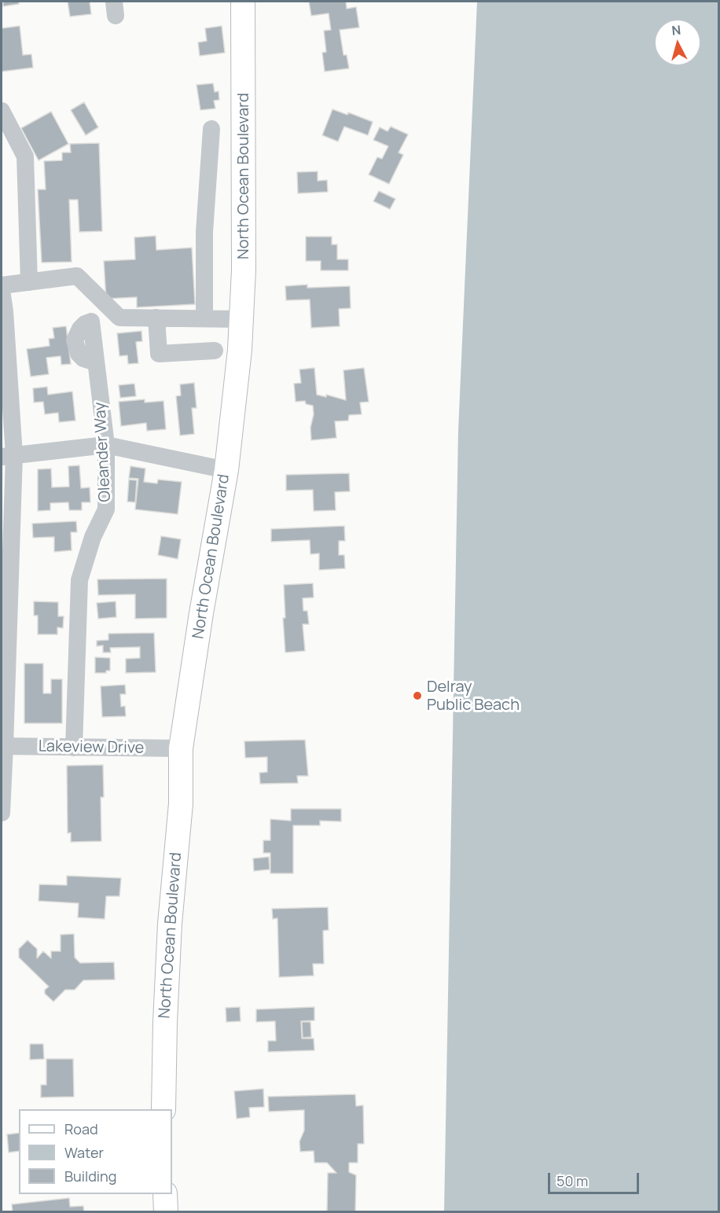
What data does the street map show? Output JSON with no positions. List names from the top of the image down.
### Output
{
  "streets": {
    "main road": ["North Ocean Boulevard"],
    "street": ["Oleander Way", "Lakeview Drive"]
  },
  "crossings": [
    ["North Ocean Boulevard", "Lakeview Drive"],
    ["Oleander Way", "Lakeview Drive"]
  ],
  "places": ["Delray Public Beach"],
  "legend": ["Road", "Water", "Building"],
  "scale_bar": "50 m",
  "north": "top"
}
